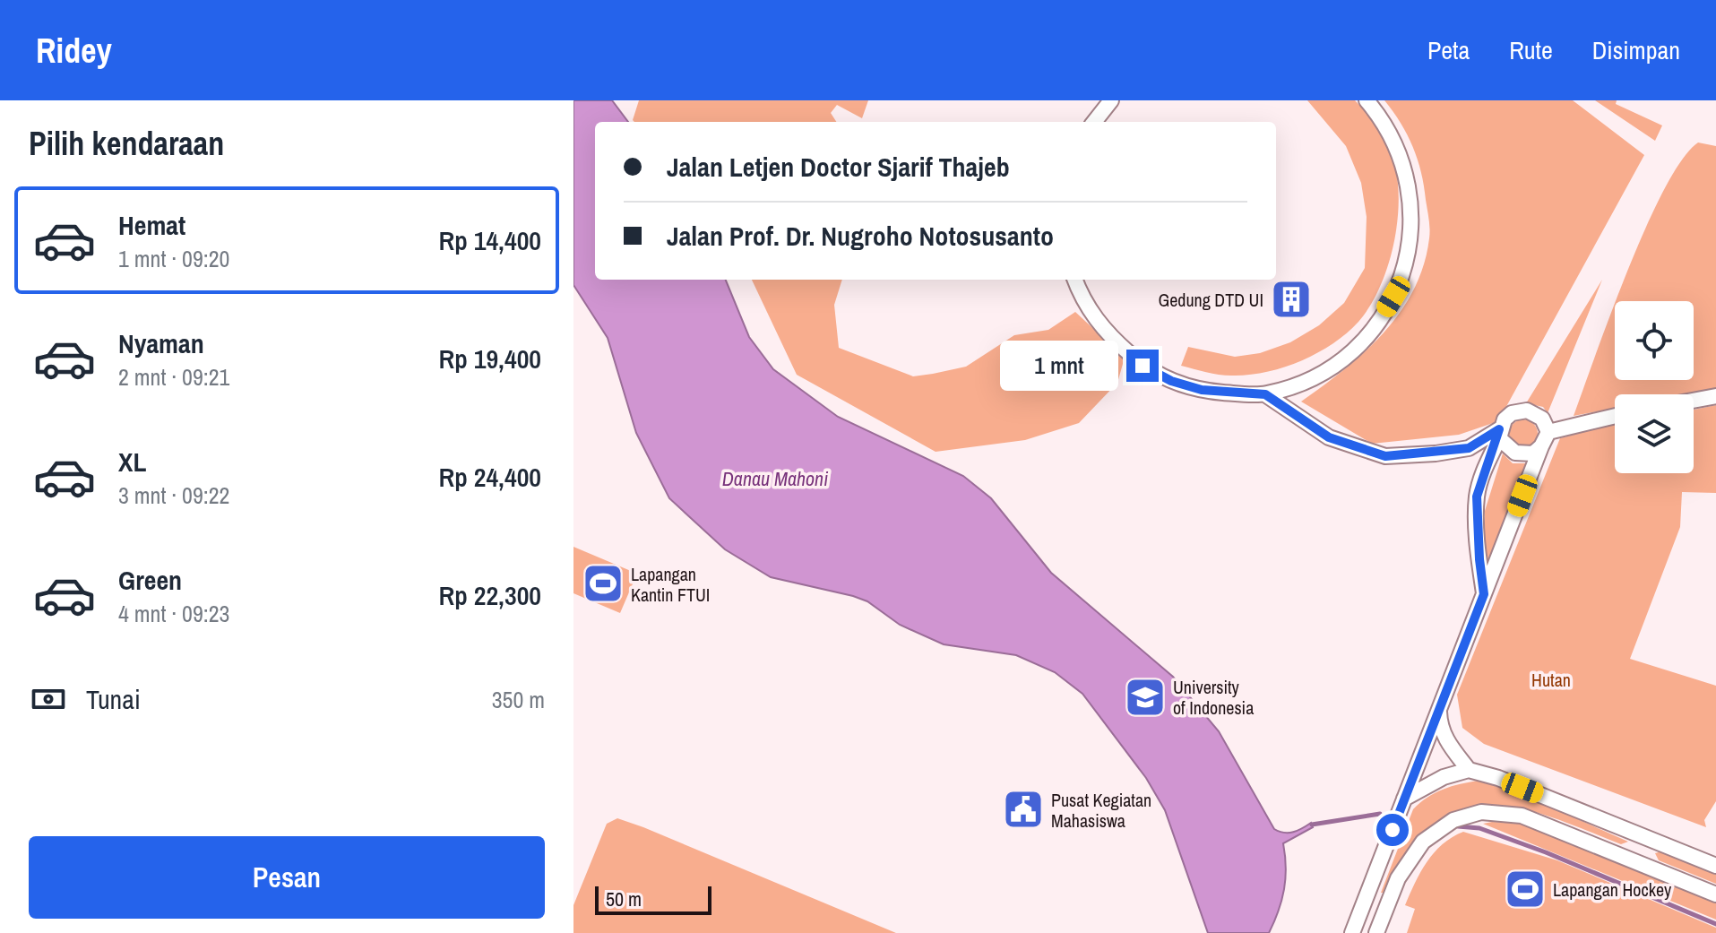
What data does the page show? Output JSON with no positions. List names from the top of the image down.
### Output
{
  "water": ["Danau Mahoni"],
  "parks": ["Hutan"],
  "places": {
    "building": ["Gedung DTD UI"],
    "sports": ["Lapangan Kantin FTUI", "Lapangan Hockey"],
    "school or university": ["University of Indonesia"],
    "public building": ["Pusat Kegiatan Mahasiswa"]
  },
  "scale_bar": "50 m",
  "page": {
    "header": "Ridey",
    "nav": ["Peta", "Rute", "Disimpan"],
    "heading": "Pilih kendaraan",
    "banner": ["Jalan Letjen Doctor Sjarif Thajeb", "Jalan Prof. Dr. Nugroho Notosusanto"],
    "list": [
      {
        "name": "Hemat",
        "note": "1 mnt · 09:20",
        "value": "Rp 14,400"
      },
      {
        "name": "Nyaman",
        "note": "2 mnt · 09:21",
        "value": "Rp 19,400"
      },
      {
        "name": "XL",
        "note": "3 mnt · 09:22",
        "value": "Rp 24,400"
      },
      {
        "name": "Green",
        "note": "4 mnt · 09:23",
        "value": "Rp 22,300"
      }
    ],
    "bubble": "1 mnt",
    "pay": ["Tunai", "350 m"],
    "buttons": "Pesan",
    "scale": "50 m"
  }
}
